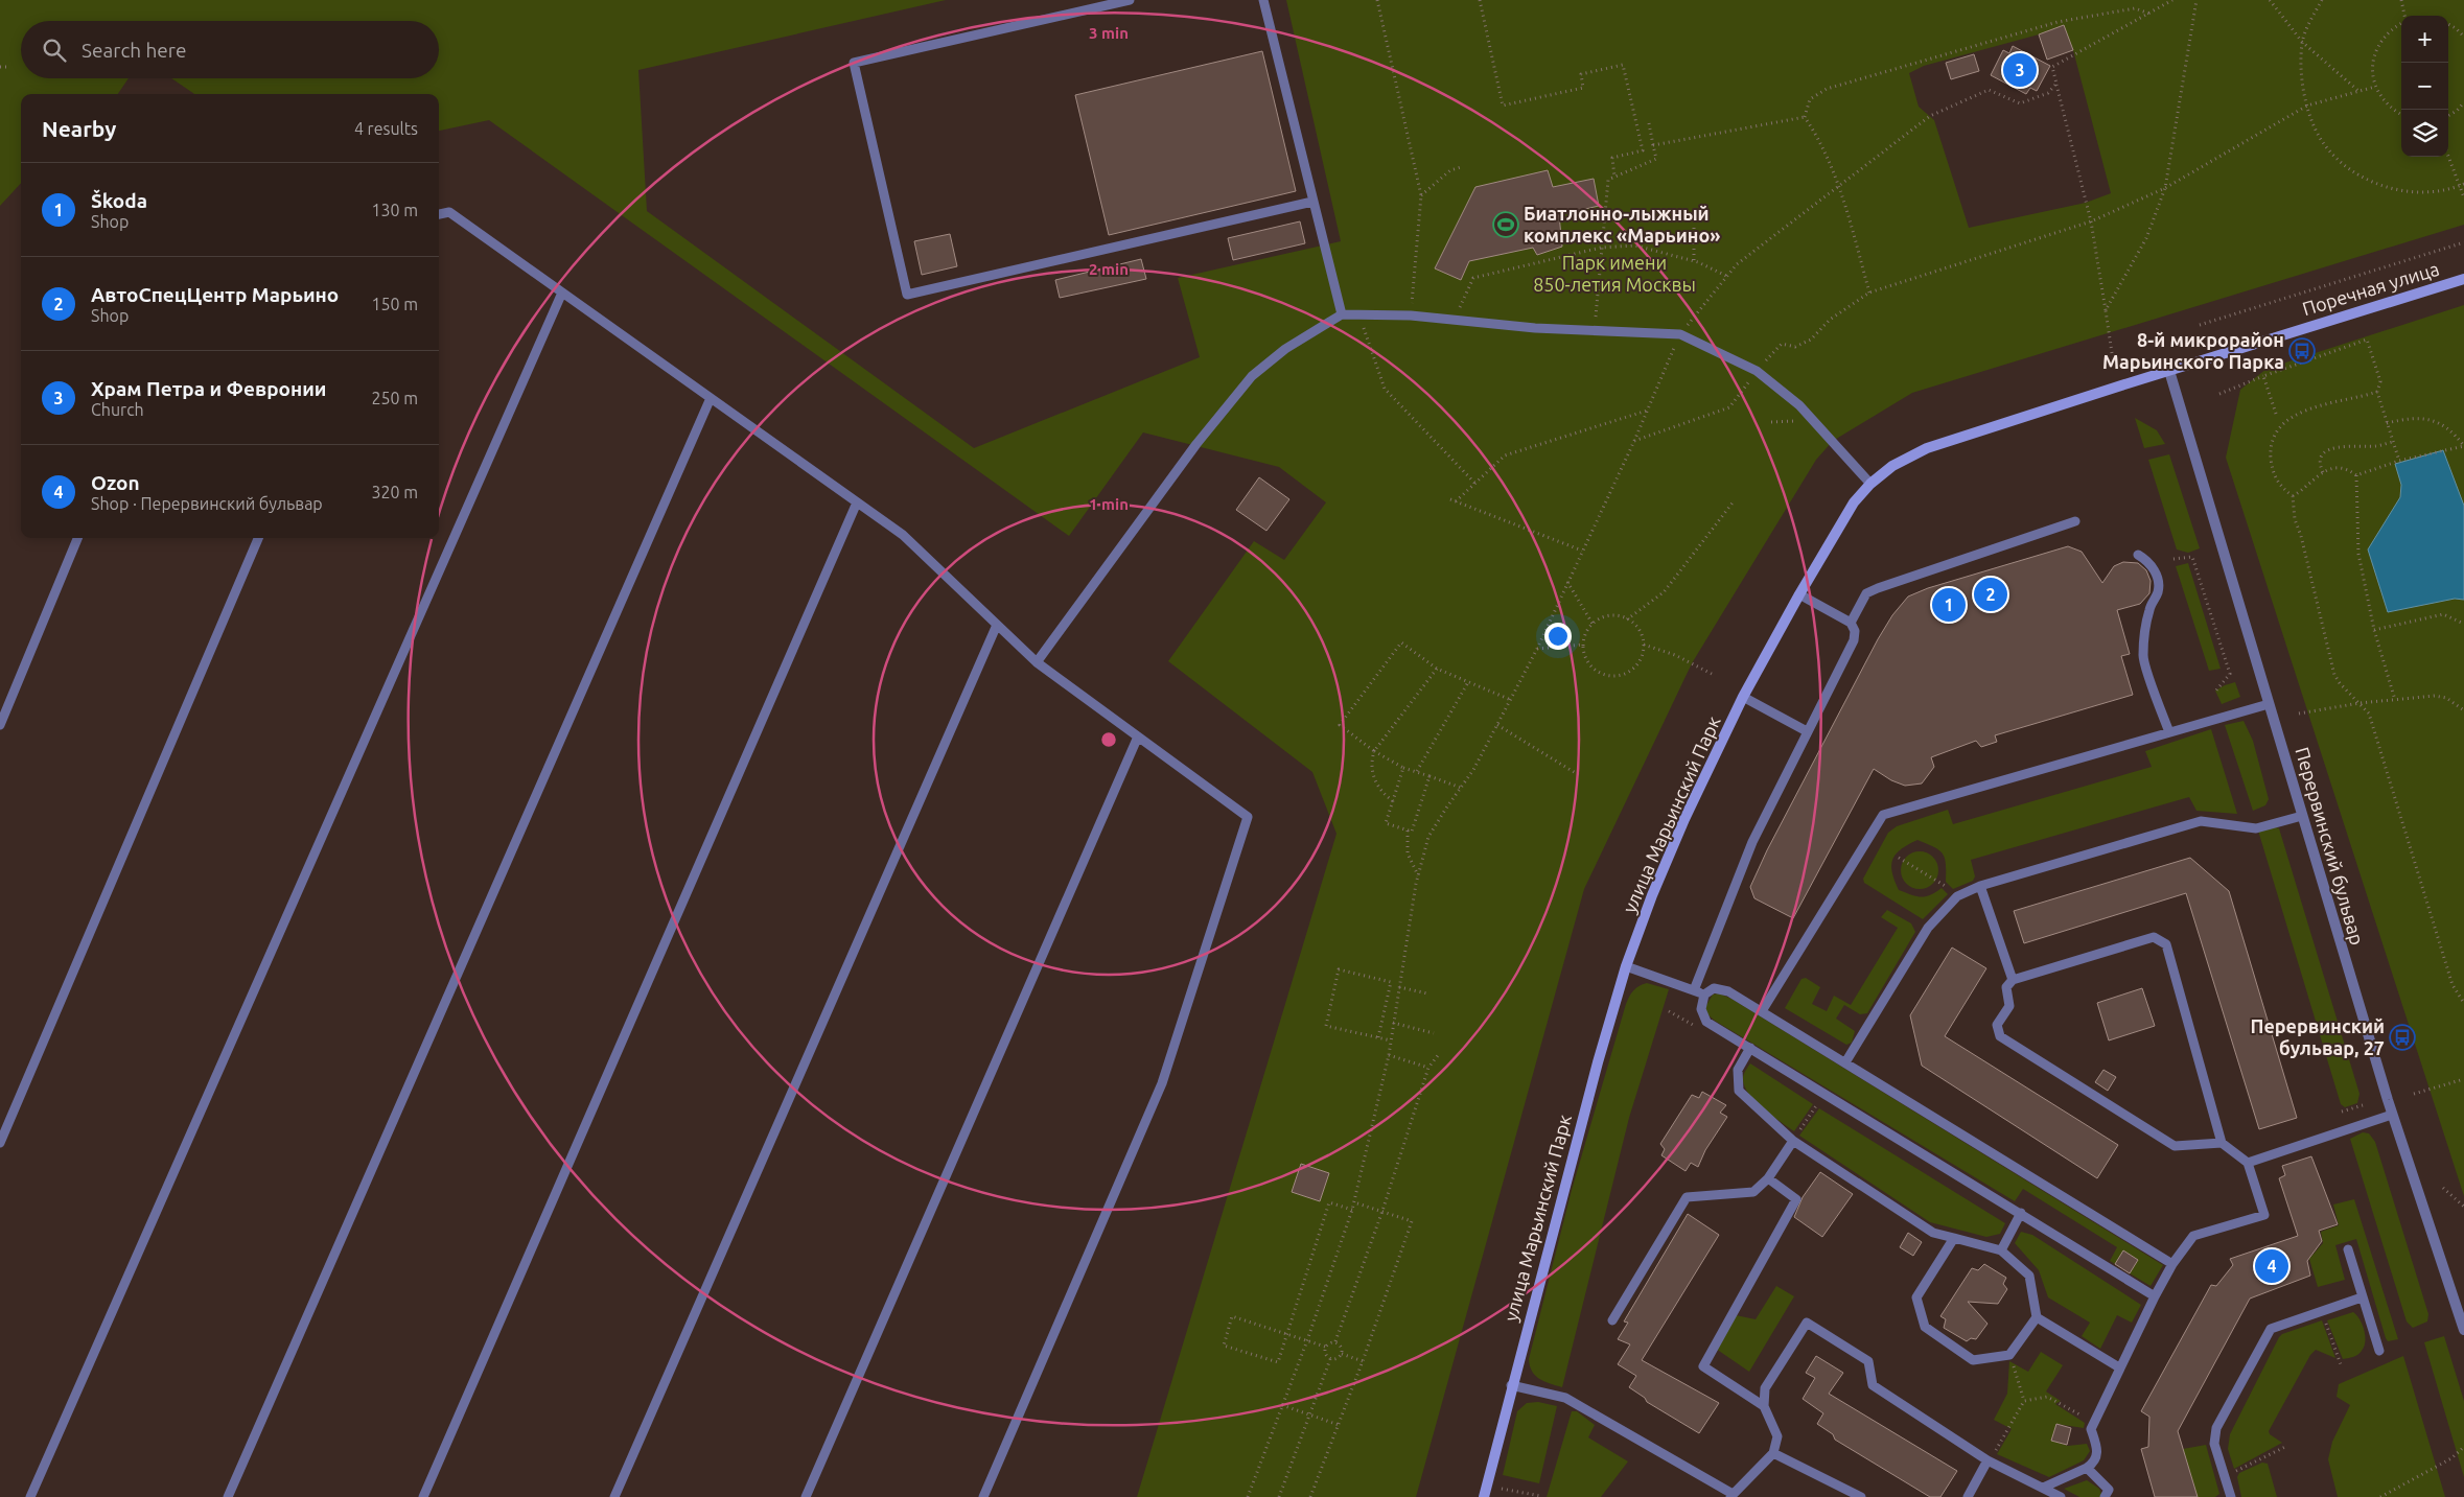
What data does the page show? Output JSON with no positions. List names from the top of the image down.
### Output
{
  "streets": {
    "main road": ["Поречная улица", "улица Марьинский Парк"],
    "street": ["Перервинский бульвар"]
  },
  "crossings": [
    ["Поречная улица", "улица Марьинский Парк"],
    ["Поречная улица", "Перервинский бульвар"],
    ["улица Марьинский Парк", "Перервинский бульвар"]
  ],
  "parks": ["Парк имени 850-летия Москвы"],
  "places": {
    "sports": ["Биатлонно-лыжный комплекс «Марьино»"],
    "bus stop": ["8-й микрорайон Марьинского Парка", "Перервинский бульвар, 27"]
  },
  "page": {
    "map_buttons": ["+", "−"],
    "search": "Search here",
    "pins": [
      "3",
      "2",
      "1",
      "4"
    ],
    "heading": ["Nearby", "4 results"],
    "list": [
      {
        "mark": "1",
        "name": "Škoda",
        "note": "Shop",
        "value": "130 m"
      },
      {
        "mark": "2",
        "name": "АвтоСпецЦентр Марьино",
        "note": "Shop",
        "value": "150 m"
      },
      {
        "mark": "3",
        "name": "Храм Петра и Февронии",
        "note": "Church",
        "value": "250 m"
      },
      {
        "mark": "4",
        "name": "Ozon",
        "note": "Shop · Перервинский бульвар",
        "value": "320 m"
      }
    ]
  },
  "rings": ["3 min", "2 min", "1 min"]
}
